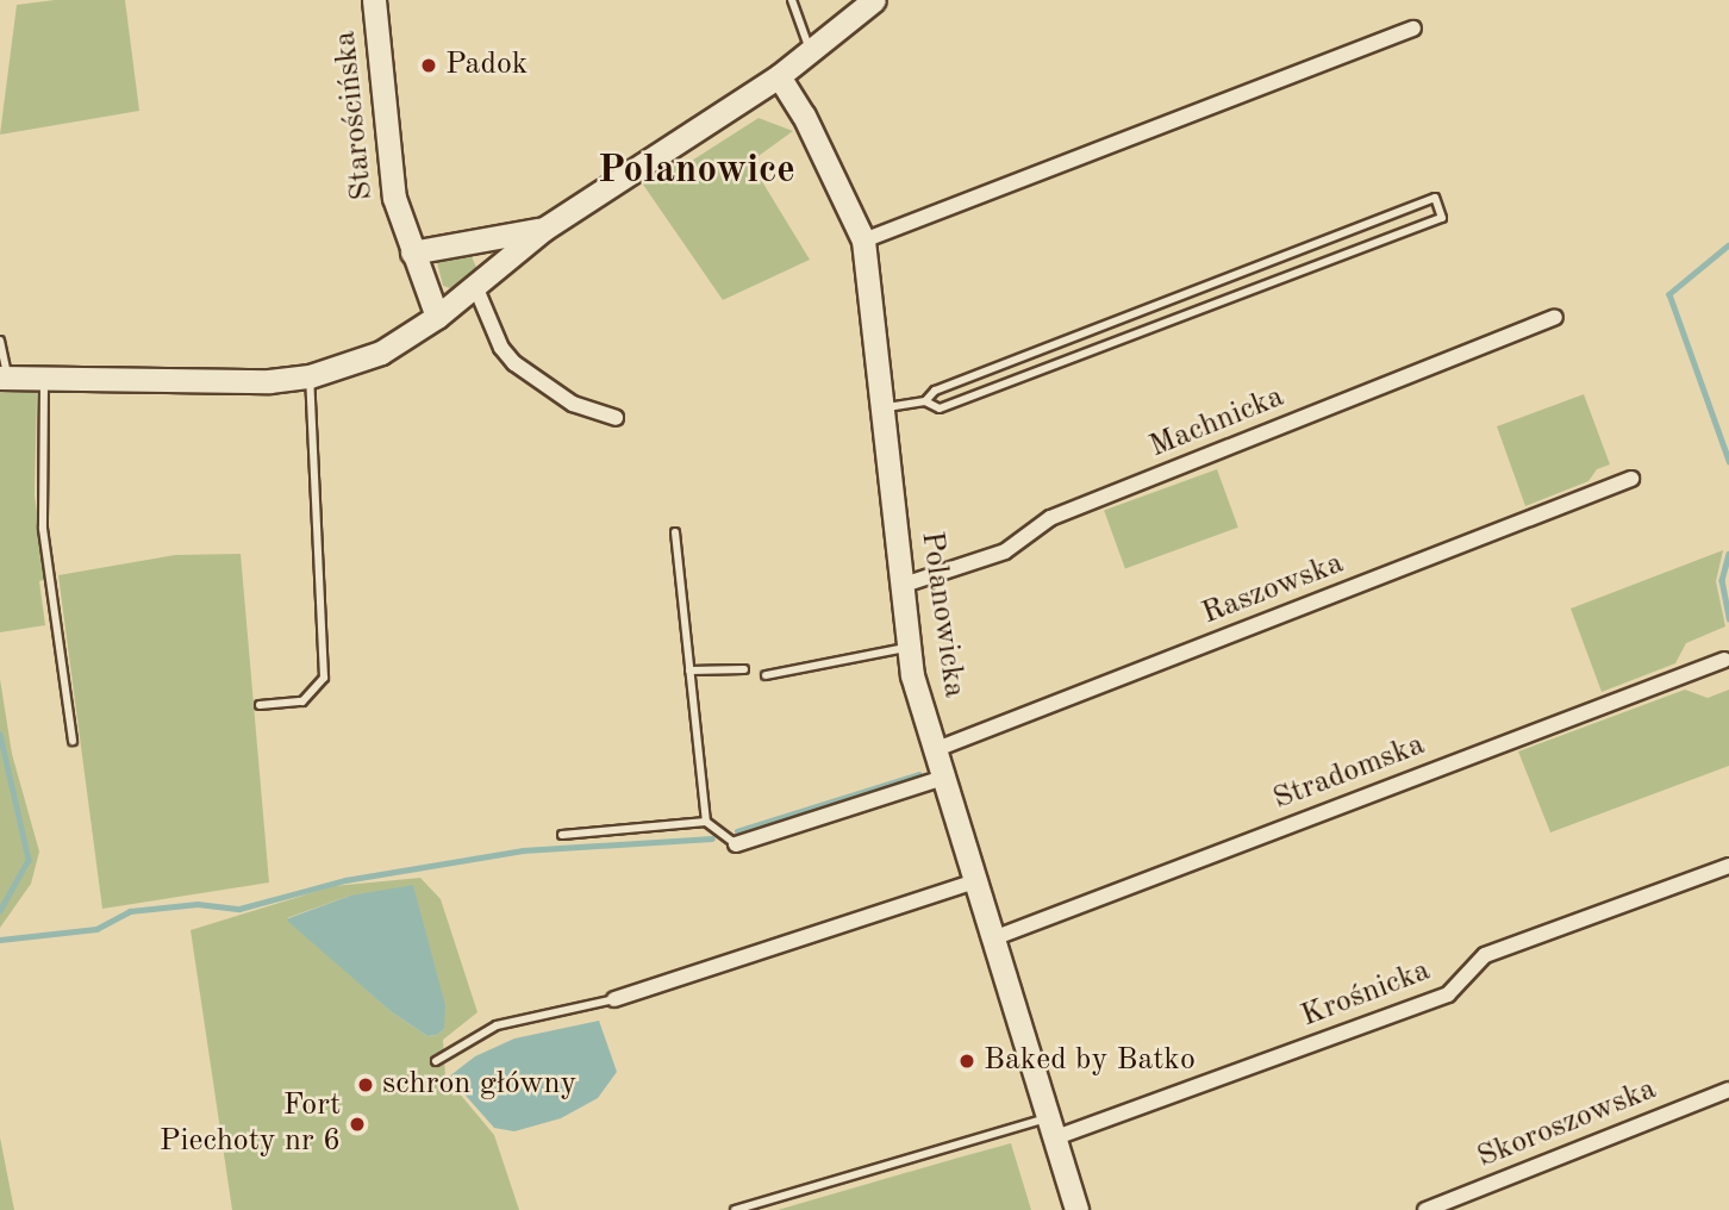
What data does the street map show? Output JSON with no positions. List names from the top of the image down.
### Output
{
  "streets": {
    "street": [
      "Starościńska",
      "Machnicka",
      "Raszowska",
      "Polanowicka",
      "Stradomska",
      "Krośnicka",
      "Skoroszowska"
    ]
  },
  "crossings": [
    ["Machnicka", "Polanowicka"],
    ["Raszowska", "Polanowicka"],
    ["Polanowicka", "Stradomska"],
    ["Polanowicka", "Krośnicka"]
  ],
  "districts": ["Polanowice"],
  "places": [
    "Padok",
    "Baked by Batko",
    "schron główny",
    "Fort Piechoty nr 6"
  ]
}
